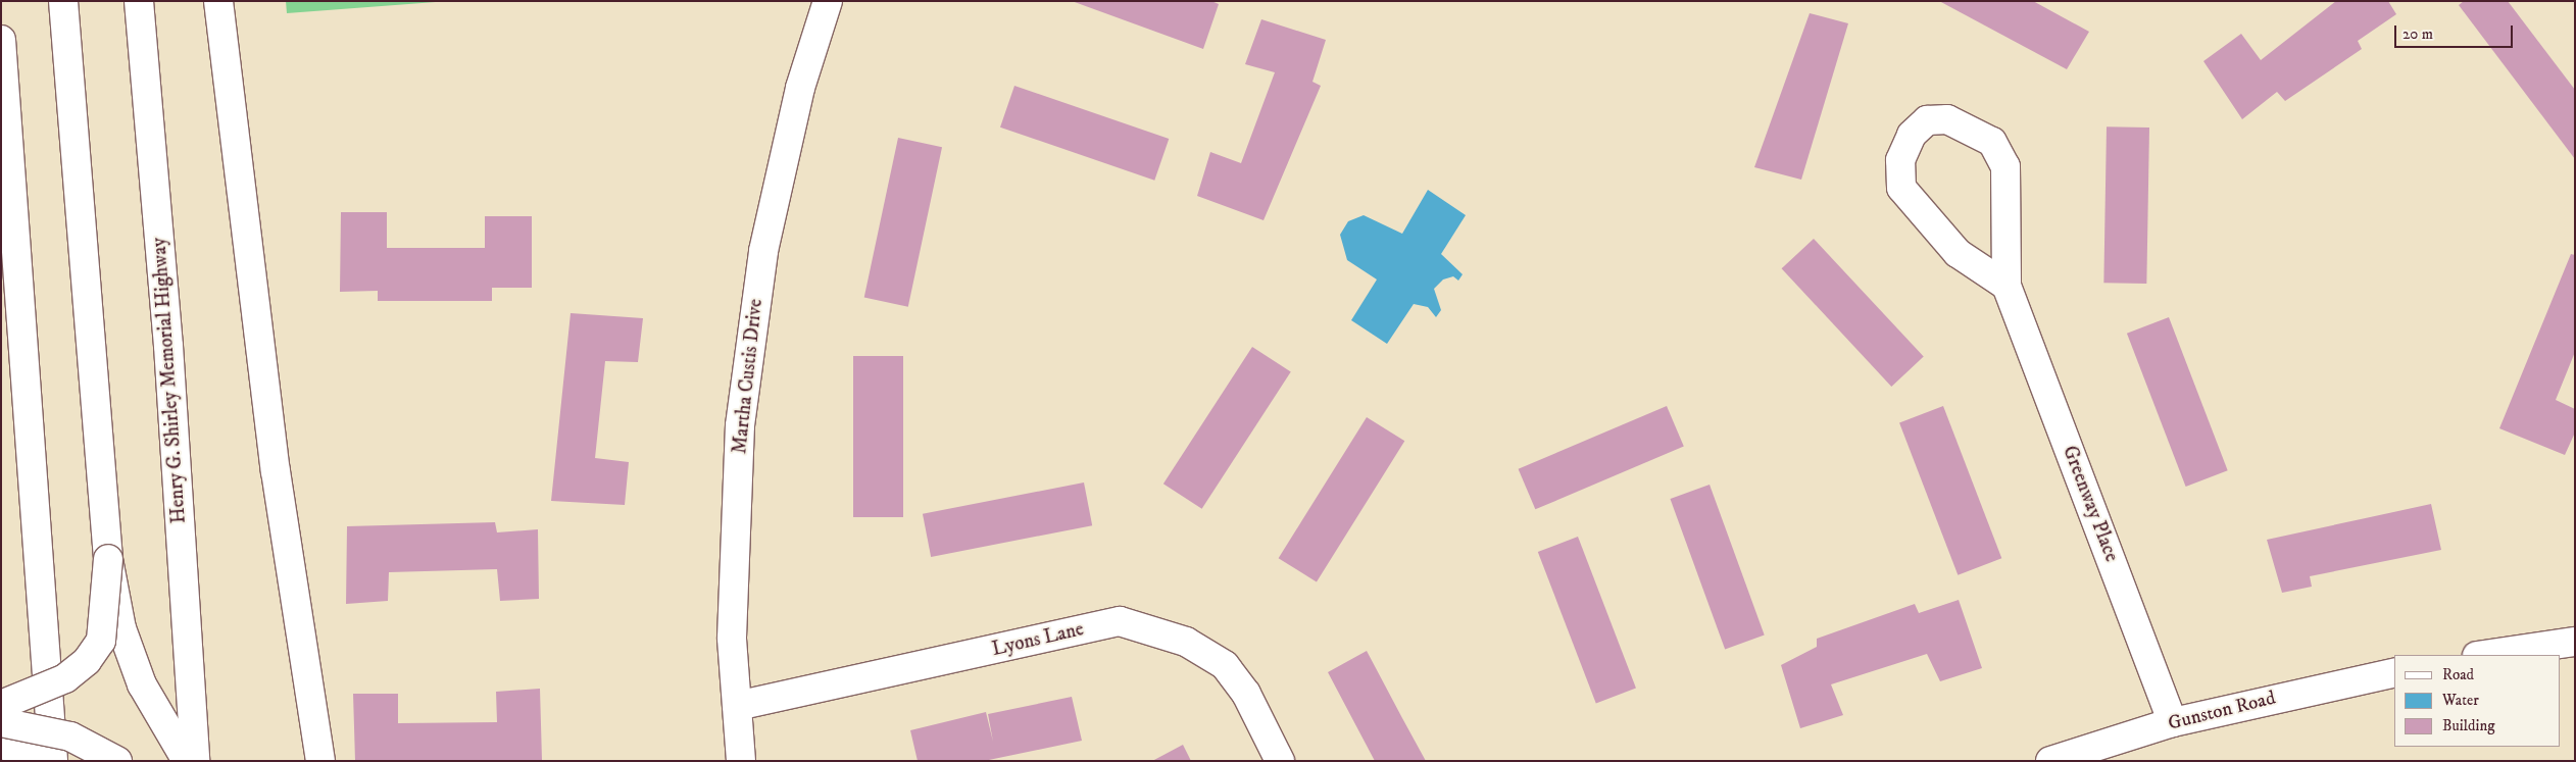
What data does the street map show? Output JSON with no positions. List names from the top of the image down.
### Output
{
  "streets": {
    "main road": [
      "Martha Custis Drive",
      "Henry G. Shirley Memorial Highway",
      "Greenway Place",
      "Lyons Lane",
      "Gunston Road"
    ]
  },
  "crossings": [
    ["Martha Custis Drive", "Lyons Lane"],
    ["Greenway Place", "Gunston Road"]
  ],
  "legend": ["Road", "Water", "Building"],
  "scale_bar": "20 m"
}
